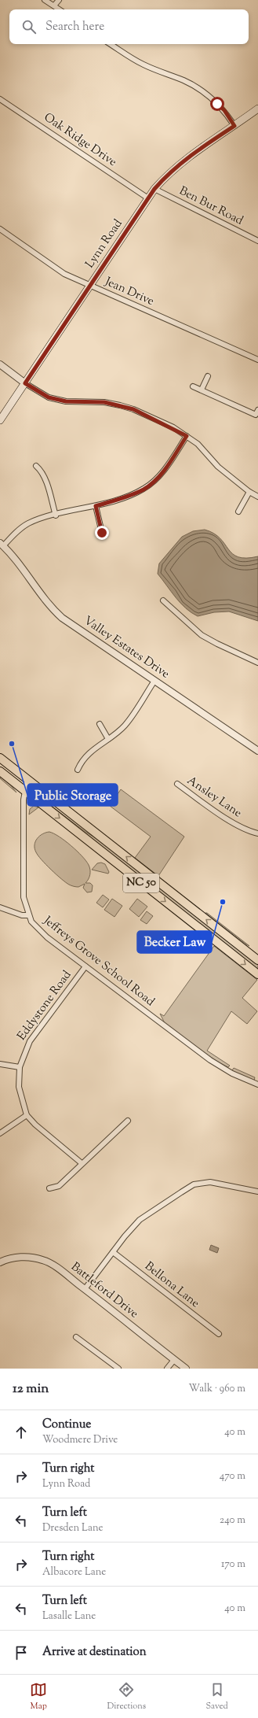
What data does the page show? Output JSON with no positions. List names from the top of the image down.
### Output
{
  "streets": {
    "main road": ["Lynn Road", "NC 50"],
    "street": [
      "Oak Ridge Drive",
      "Ben Bur Road",
      "Jean Drive",
      "Valley Estates Drive",
      "Ansley Lane",
      "Jeffreys Grove School Road",
      "Eddystone Road",
      "Bellona Lane",
      "Battleford Drive"
    ]
  },
  "crossings": [
    ["Oak Ridge Drive", "Lynn Road"],
    ["Ben Bur Road", "Lynn Road"],
    ["Lynn Road", "Jean Drive"],
    ["NC 50", "Jeffreys Grove School Road"],
    ["Jeffreys Grove School Road", "Eddystone Road"]
  ],
  "places": ["Public Storage", "Becker Law"],
  "page": {
    "search": "Search here",
    "heading": ["12 min", "Walk · 960 m"],
    "list": [
      ["Continue", "Woodmere Drive", "40 m"],
      ["Turn right", "Lynn Road", "470 m"],
      ["Turn left", "Dresden Lane", "240 m"],
      ["Turn right", "Albacore Lane", "170 m"],
      ["Turn left", "Lasalle Lane", "40 m"],
      "Arrive at destination"
    ],
    "nav": ["Map", "Directions", "Saved"]
  }
}
